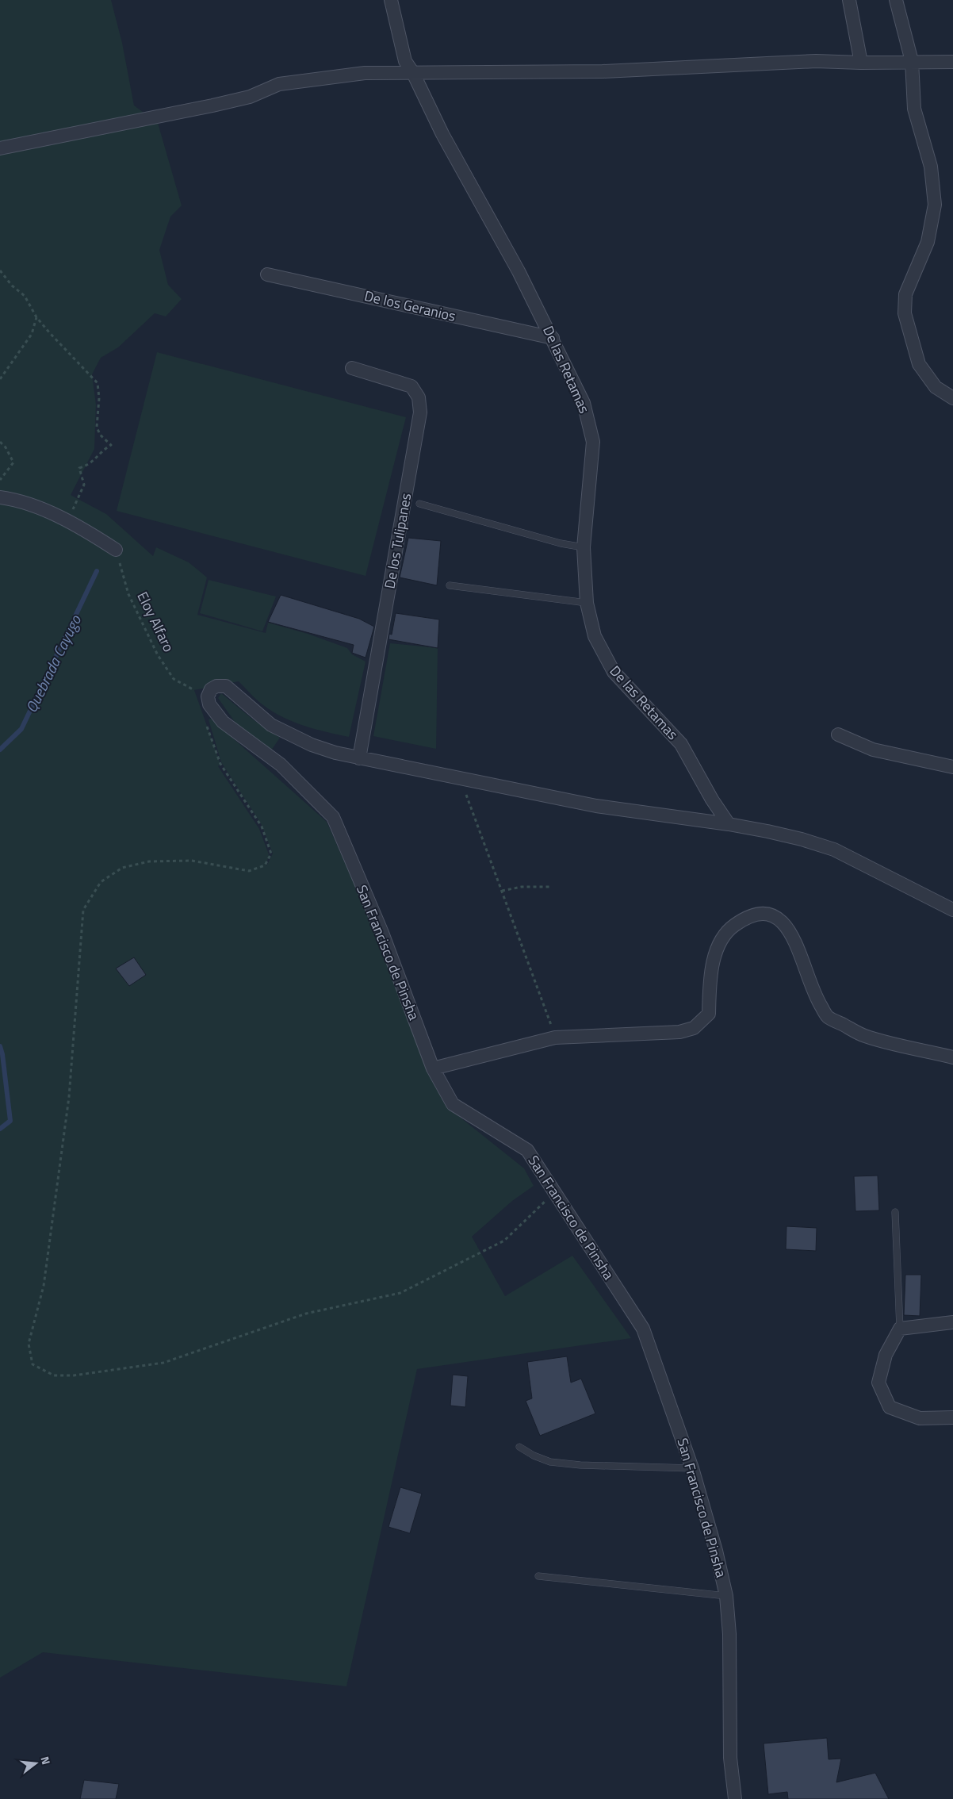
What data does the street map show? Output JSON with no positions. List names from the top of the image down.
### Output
{
  "streets": {
    "street": [
      "De los Geranios",
      "De las Retamas",
      "De los Tulipanes",
      "San Francisco de Pinsha"
    ],
    "path": ["Eloy Alfaro"]
  },
  "crossings": [
    ["De los Geranios", "De las Retamas"],
    ["De los Tulipanes", "San Francisco de Pinsha"]
  ],
  "water": ["Quebrada Cayugo"],
  "north": "right"
}
